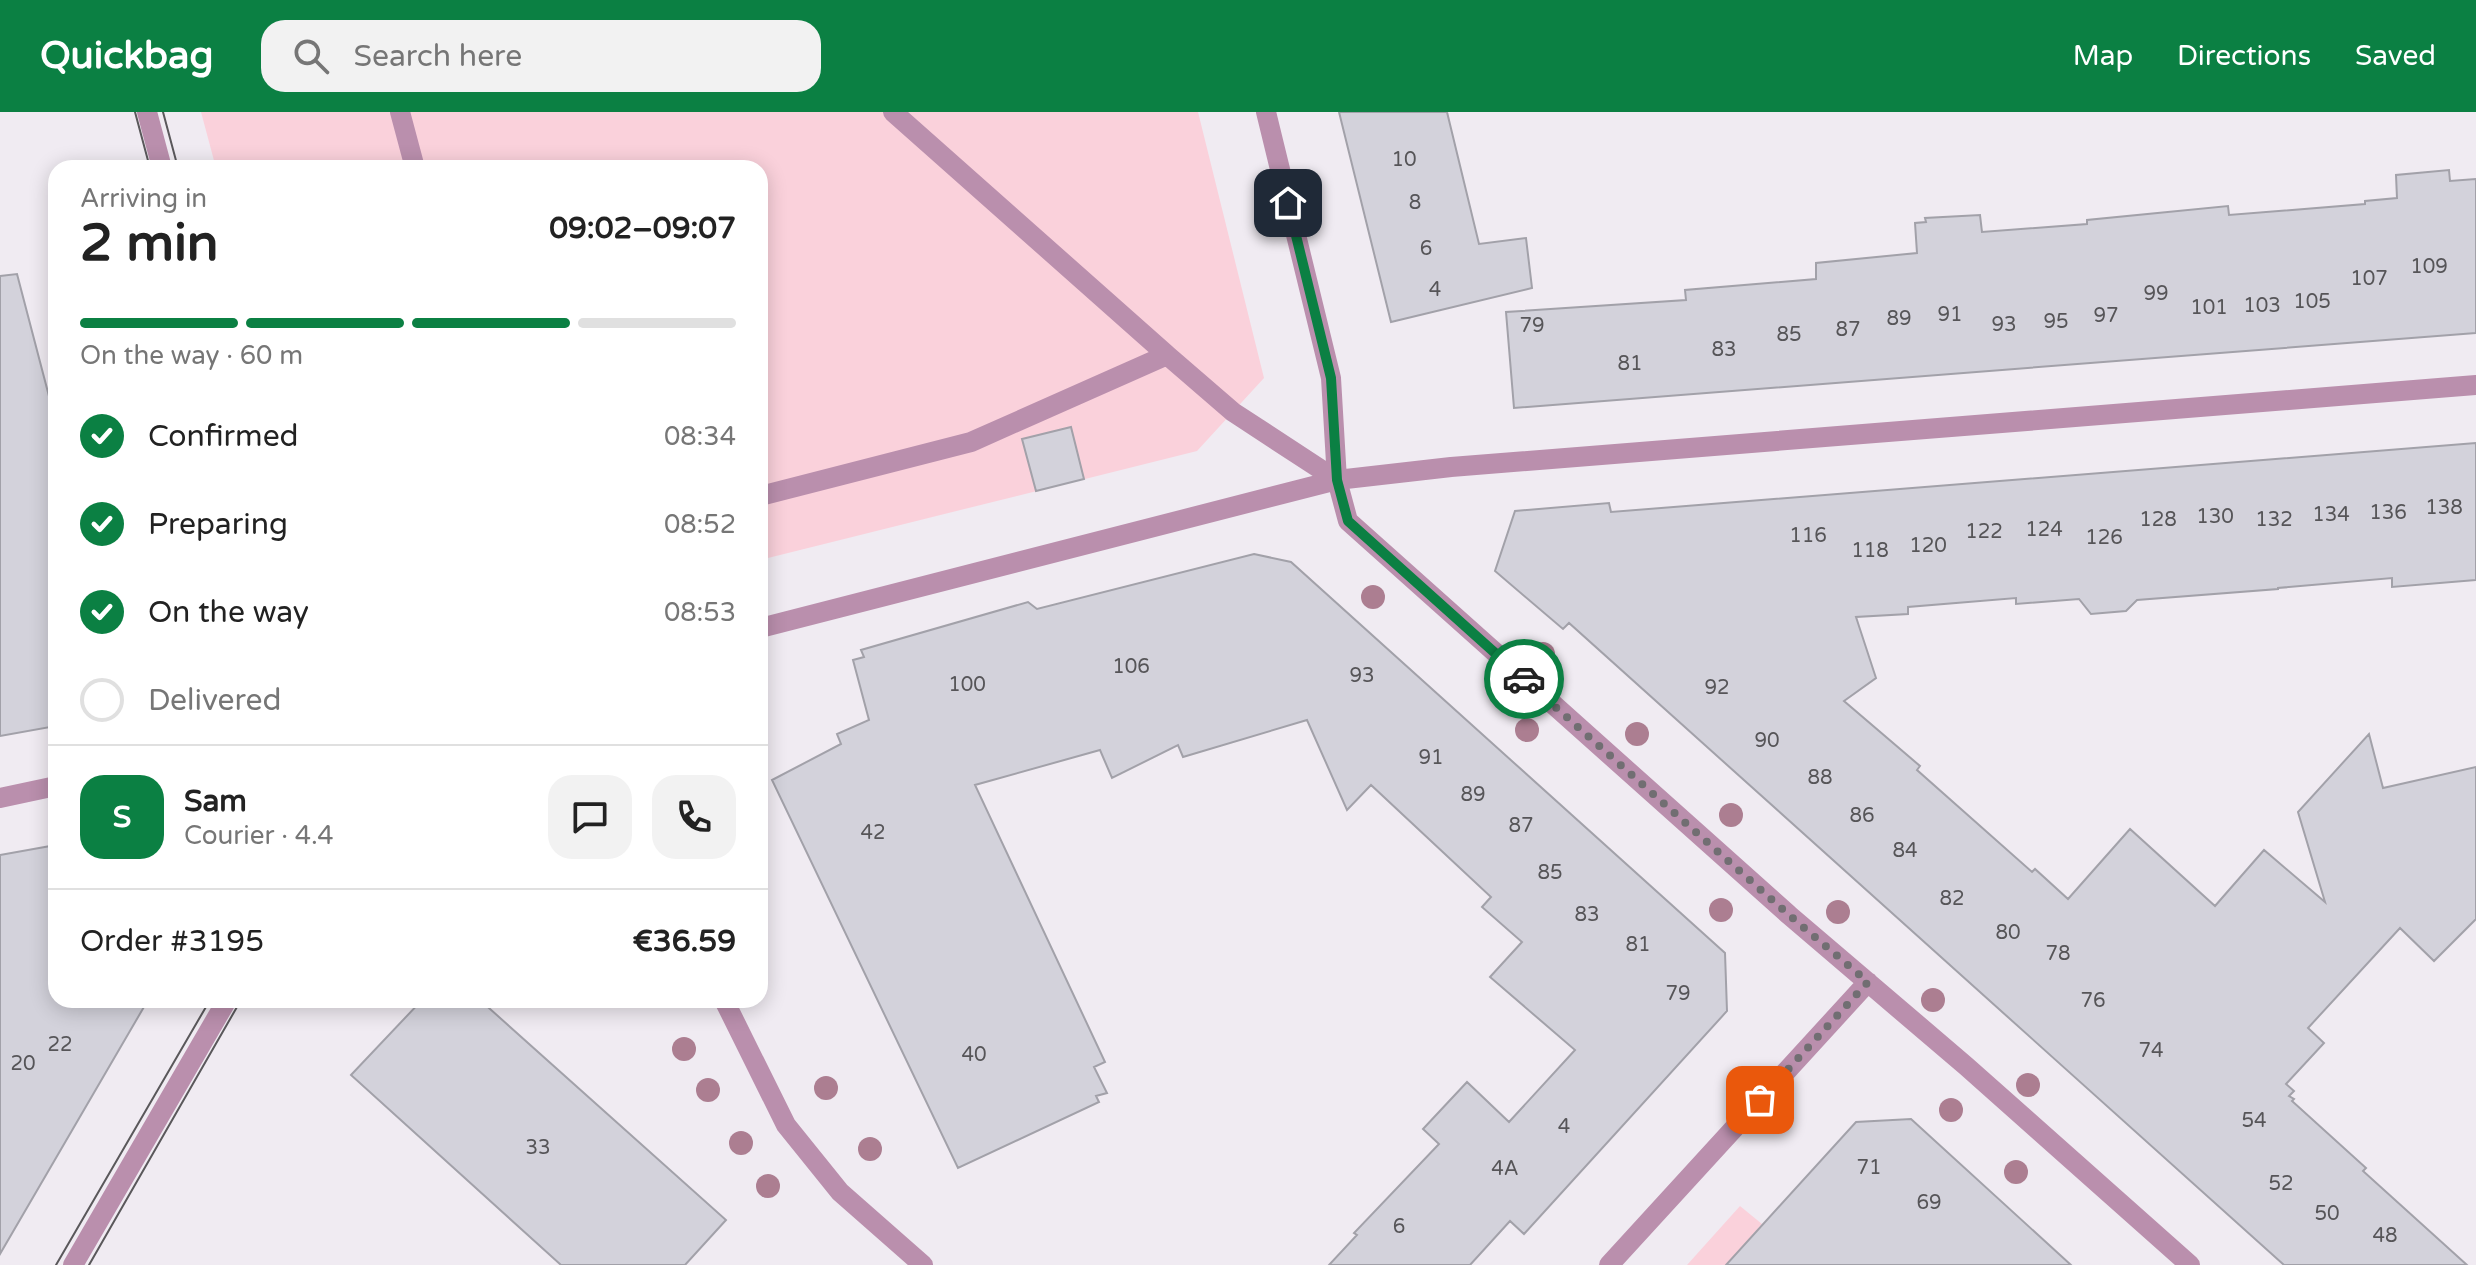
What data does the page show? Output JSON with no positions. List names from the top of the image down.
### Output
{
  "house_numbers": [
    "10",
    "8",
    "6",
    "109",
    "107",
    "4",
    "99",
    "105",
    "103",
    "101",
    "91",
    "97",
    "89",
    "95",
    "93",
    "79",
    "87",
    "85",
    "83",
    "81",
    "138",
    "136",
    "134",
    "130",
    "128",
    "132",
    "124",
    "122",
    "116",
    "126",
    "120",
    "118",
    "106",
    "93",
    "100",
    "92",
    "90",
    "91",
    "88",
    "89",
    "86",
    "87",
    "42",
    "84",
    "85",
    "82",
    "83",
    "80",
    "81",
    "78",
    "79",
    "76",
    "22",
    "74",
    "40",
    "20",
    "54",
    "4",
    "33",
    "71",
    "4A",
    "52",
    "69",
    "50",
    "6",
    "48"
  ],
  "page": {
    "header": "Quickbag",
    "search": "Search here",
    "nav": ["Map", "Directions", "Saved"],
    "heading": ["2 min", "Arriving in", "09:02–09:07"],
    "panel": [
      "Sam",
      "Courier · 4.4",
      "Order #3195",
      "€36.59"
    ],
    "bar": "On the way · 60 m",
    "list": [
      ["Confirmed", "08:34"],
      ["Preparing", "08:52"],
      ["On the way", "08:53"],
      "Delivered"
    ],
    "round": "S"
  }
}
